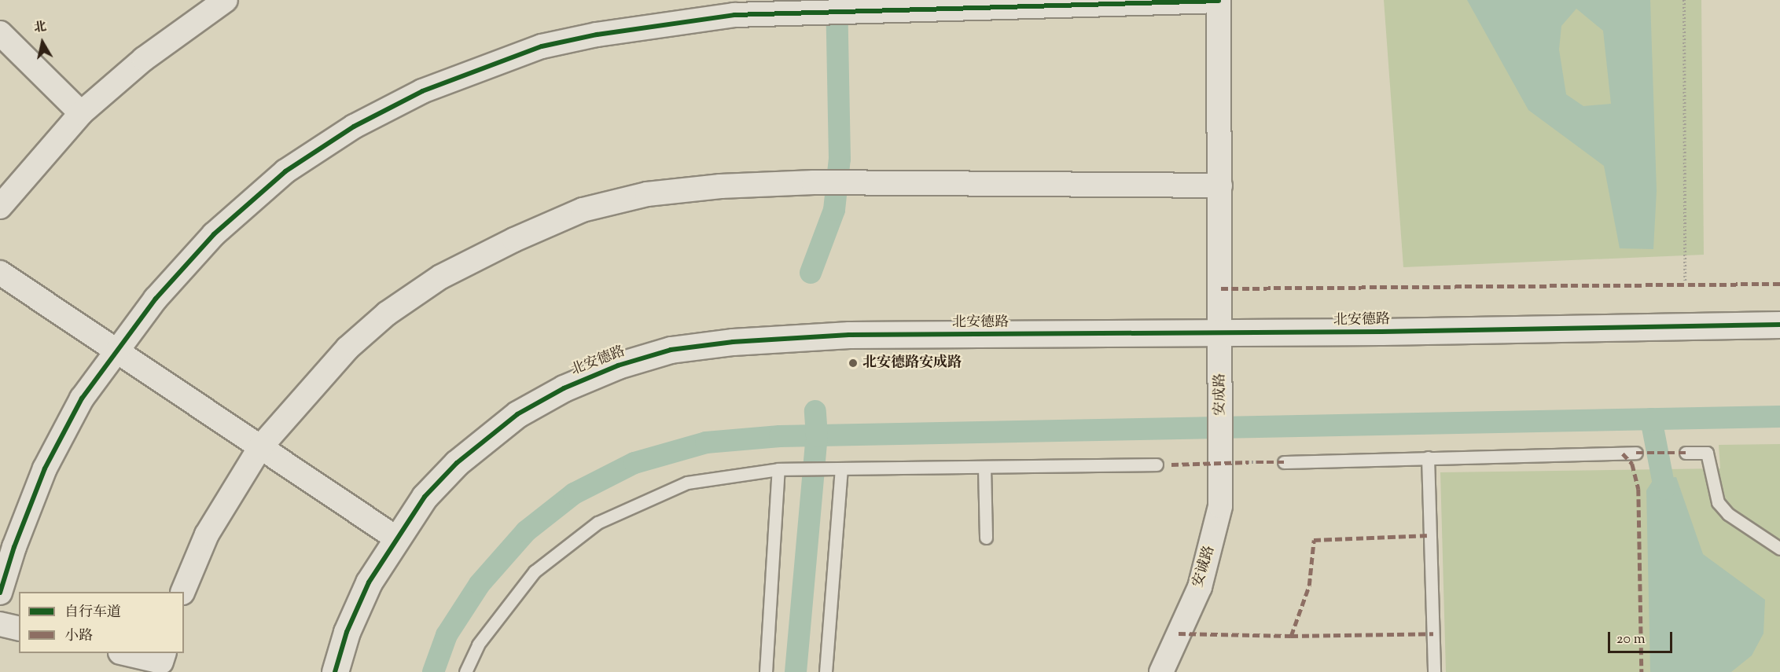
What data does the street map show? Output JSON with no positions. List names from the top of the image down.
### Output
{
  "streets": {
    "street": ["北安德路", "安成路", "安诚路"]
  },
  "crossings": [
    ["北安德路", "安成路"],
    ["安成路", "安诚路"]
  ],
  "places": ["北安德路安成路"],
  "legend": ["自行车道", "小路"],
  "scale_bar": "20 m",
  "north": "top"
}
